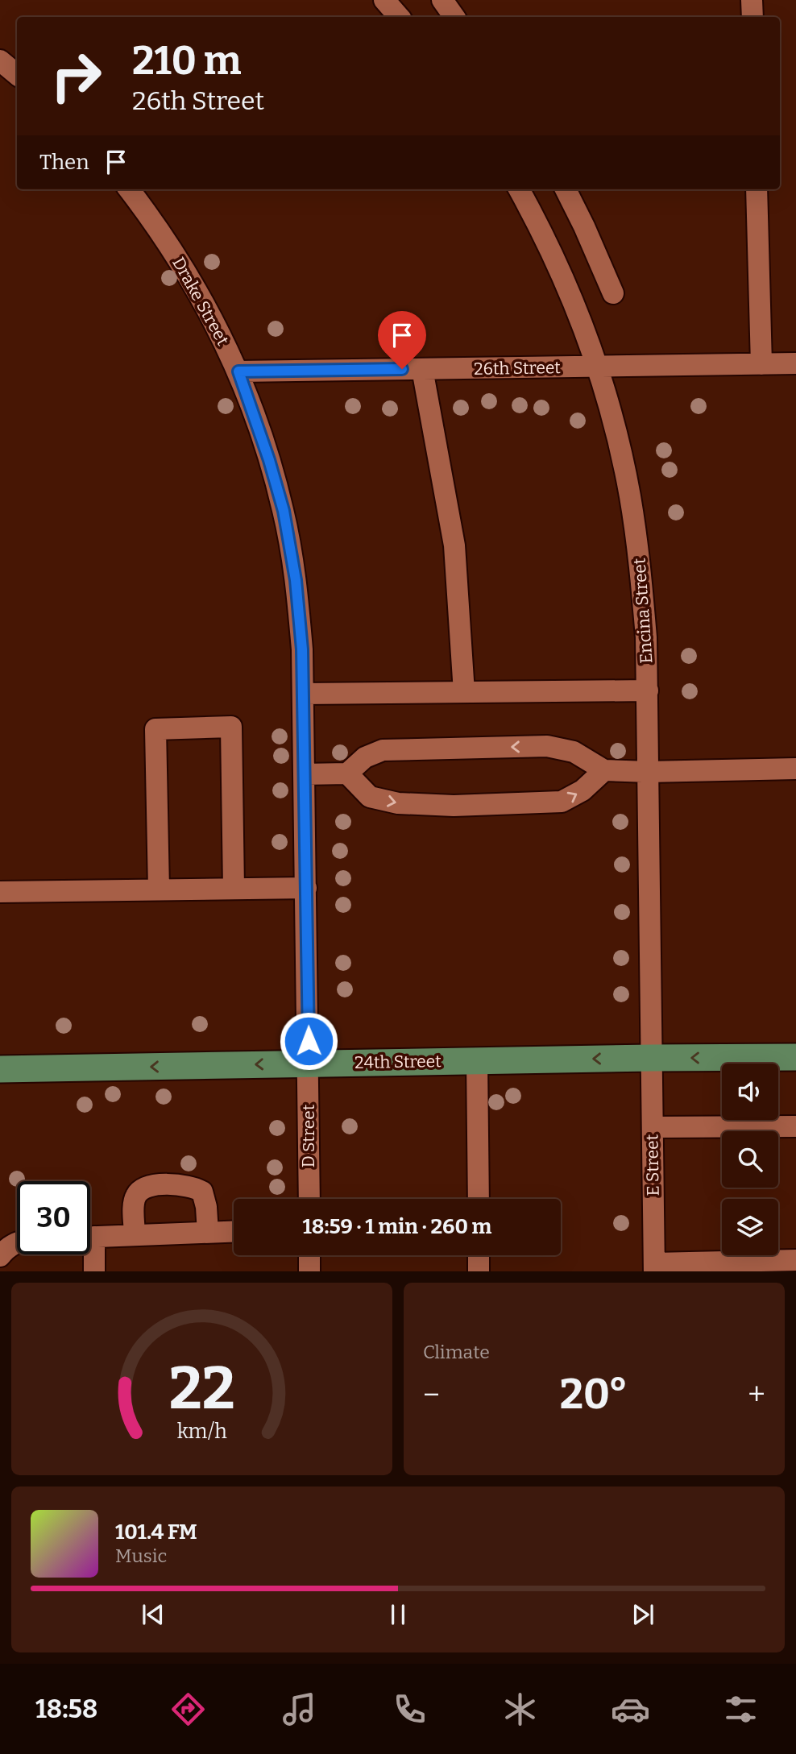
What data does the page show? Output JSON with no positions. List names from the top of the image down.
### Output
{
  "streets": {
    "main road": ["24th Street"],
    "street": [
      "Drake Street",
      "26th Street",
      "Encina Street",
      "D Street",
      "E Street"
    ]
  },
  "crossings": [
    ["Drake Street", "26th Street"],
    ["Drake Street", "24th Street"],
    ["Drake Street", "D Street"],
    ["26th Street", "Encina Street"],
    ["Encina Street", "24th Street"],
    ["Encina Street", "E Street"],
    ["24th Street", "D Street"],
    ["24th Street", "E Street"]
  ],
  "one_way": ["24th Street"],
  "page": {
    "turn": ["210 m", "26th Street"],
    "then": "Then",
    "limit": "30",
    "trip": "18:59 · 1 min · 260 m",
    "tile": "Climate",
    "heat": ["−", "20°", "+"],
    "song": ["101.4 FM", "Music"],
    "tabs": "18:58",
    "gauge": ["22", "km/h"]
  }
}
